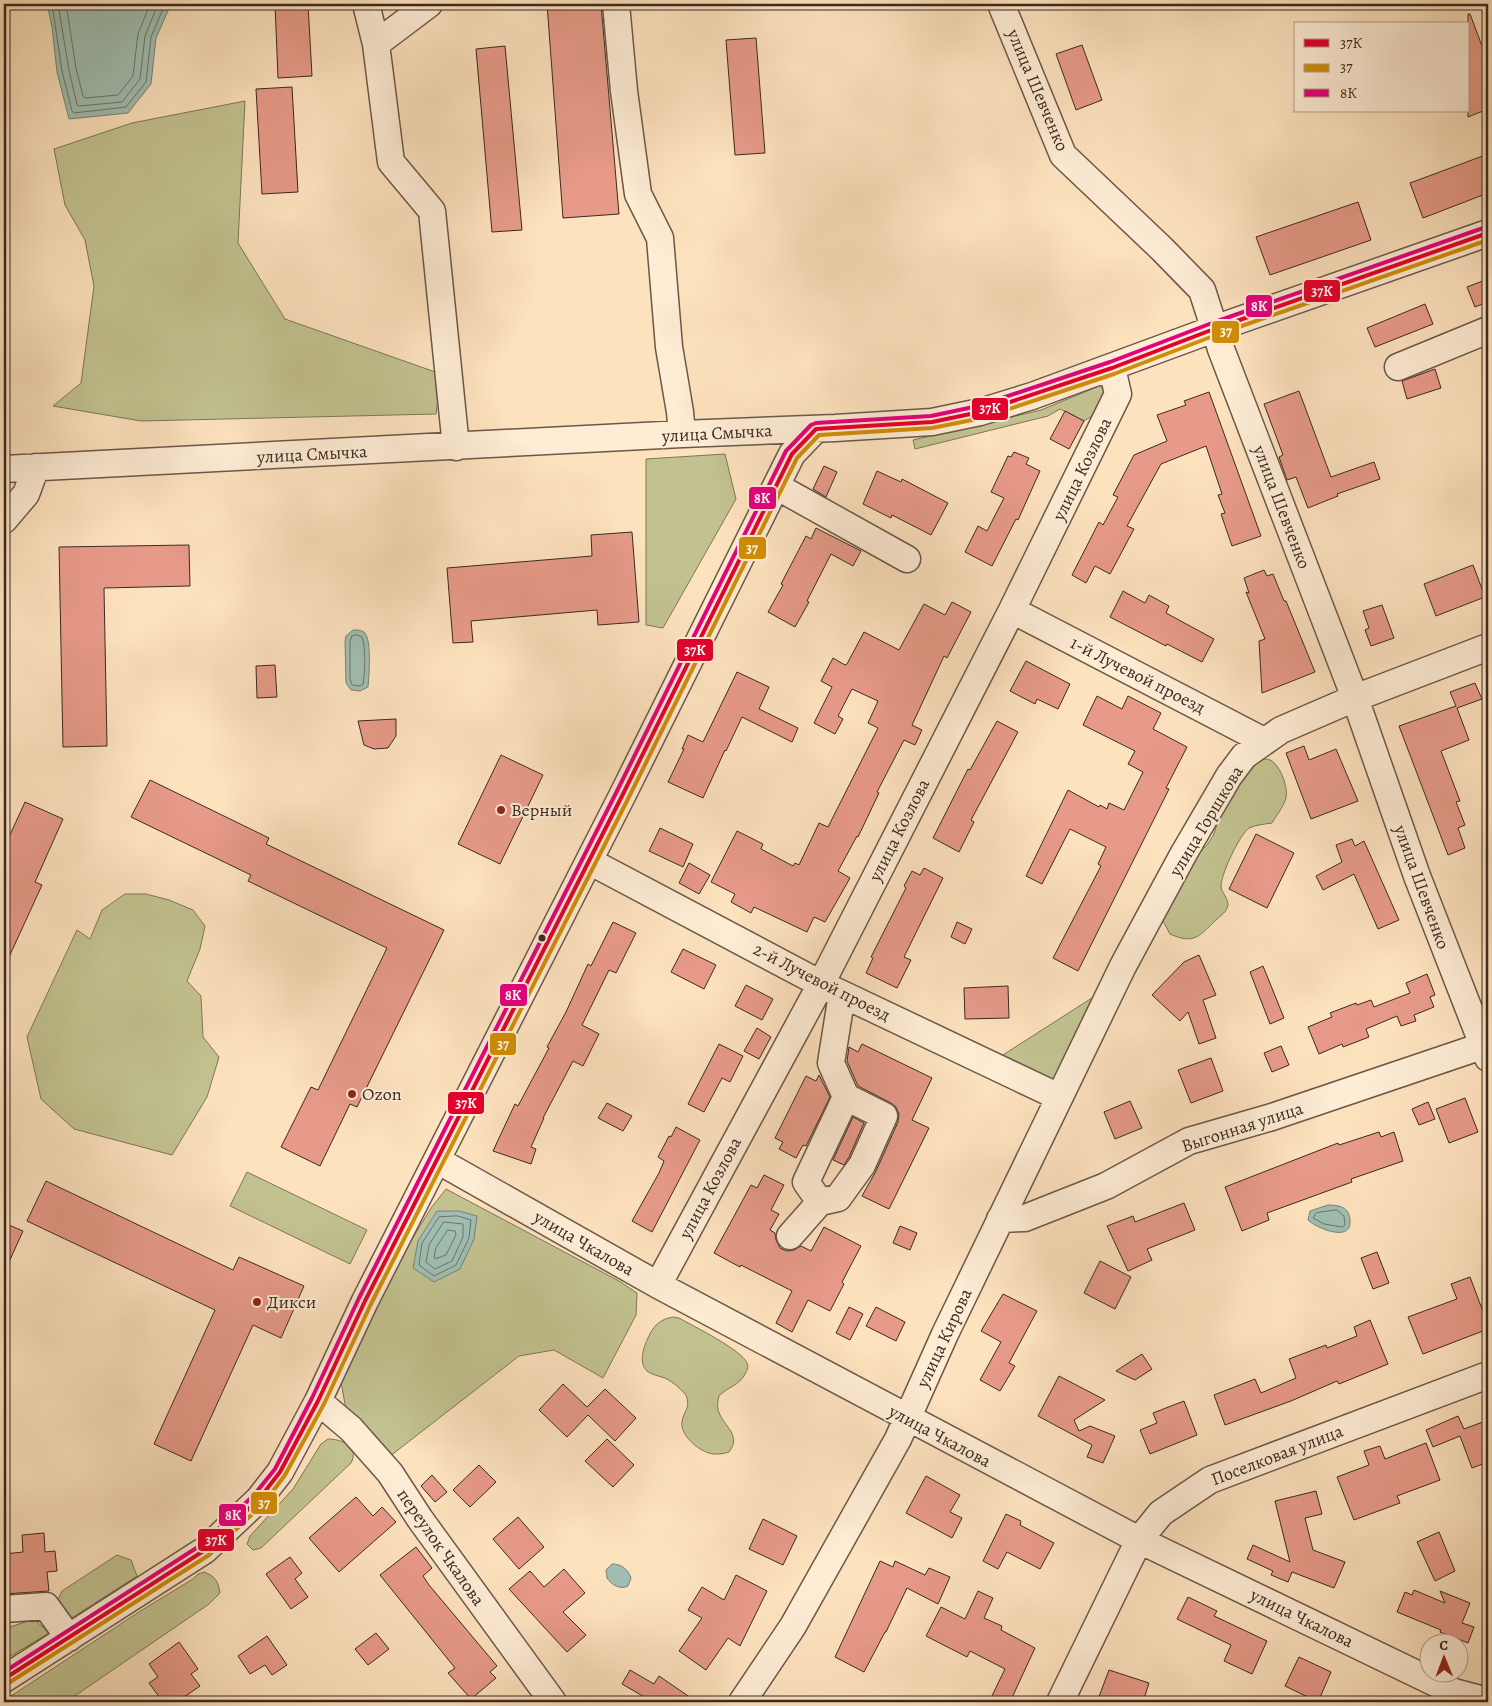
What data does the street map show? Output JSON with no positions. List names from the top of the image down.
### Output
{
  "streets": {
    "street": [
      "улица Шевченко",
      "улица Смычка",
      "улица Козлова",
      "1-й Лучевой проезд",
      "улица Горшкова",
      "2-й Лучевой проезд",
      "Выгонная улица",
      "улица Чкалова",
      "улица Кирова",
      "Поселковая улица",
      "переулок Чкалова"
    ]
  },
  "crossings": [
    ["улица Шевченко", "улица Смычка"],
    ["улица Шевченко", "улица Горшкова"],
    ["улица Шевченко", "Выгонная улица"],
    ["улица Смычка", "улица Козлова"],
    ["улица Козлова", "1-й Лучевой проезд"],
    ["улица Козлова", "2-й Лучевой проезд"],
    ["улица Козлова", "улица Чкалова"],
    ["1-й Лучевой проезд", "улица Горшкова"],
    ["улица Горшкова", "2-й Лучевой проезд"],
    ["улица Горшкова", "улица Кирова"],
    ["2-й Лучевой проезд", "улица Кирова"],
    ["Выгонная улица", "улица Кирова"],
    ["улица Чкалова", "улица Кирова"],
    ["улица Чкалова", "Поселковая улица"]
  ],
  "places": ["Верный", "Ozon", "Дикси"],
  "lines": ["transit line 8К", "transit line 37К", "transit line 37"],
  "legend": ["37К", "37", "8К"],
  "north": "top"
}
